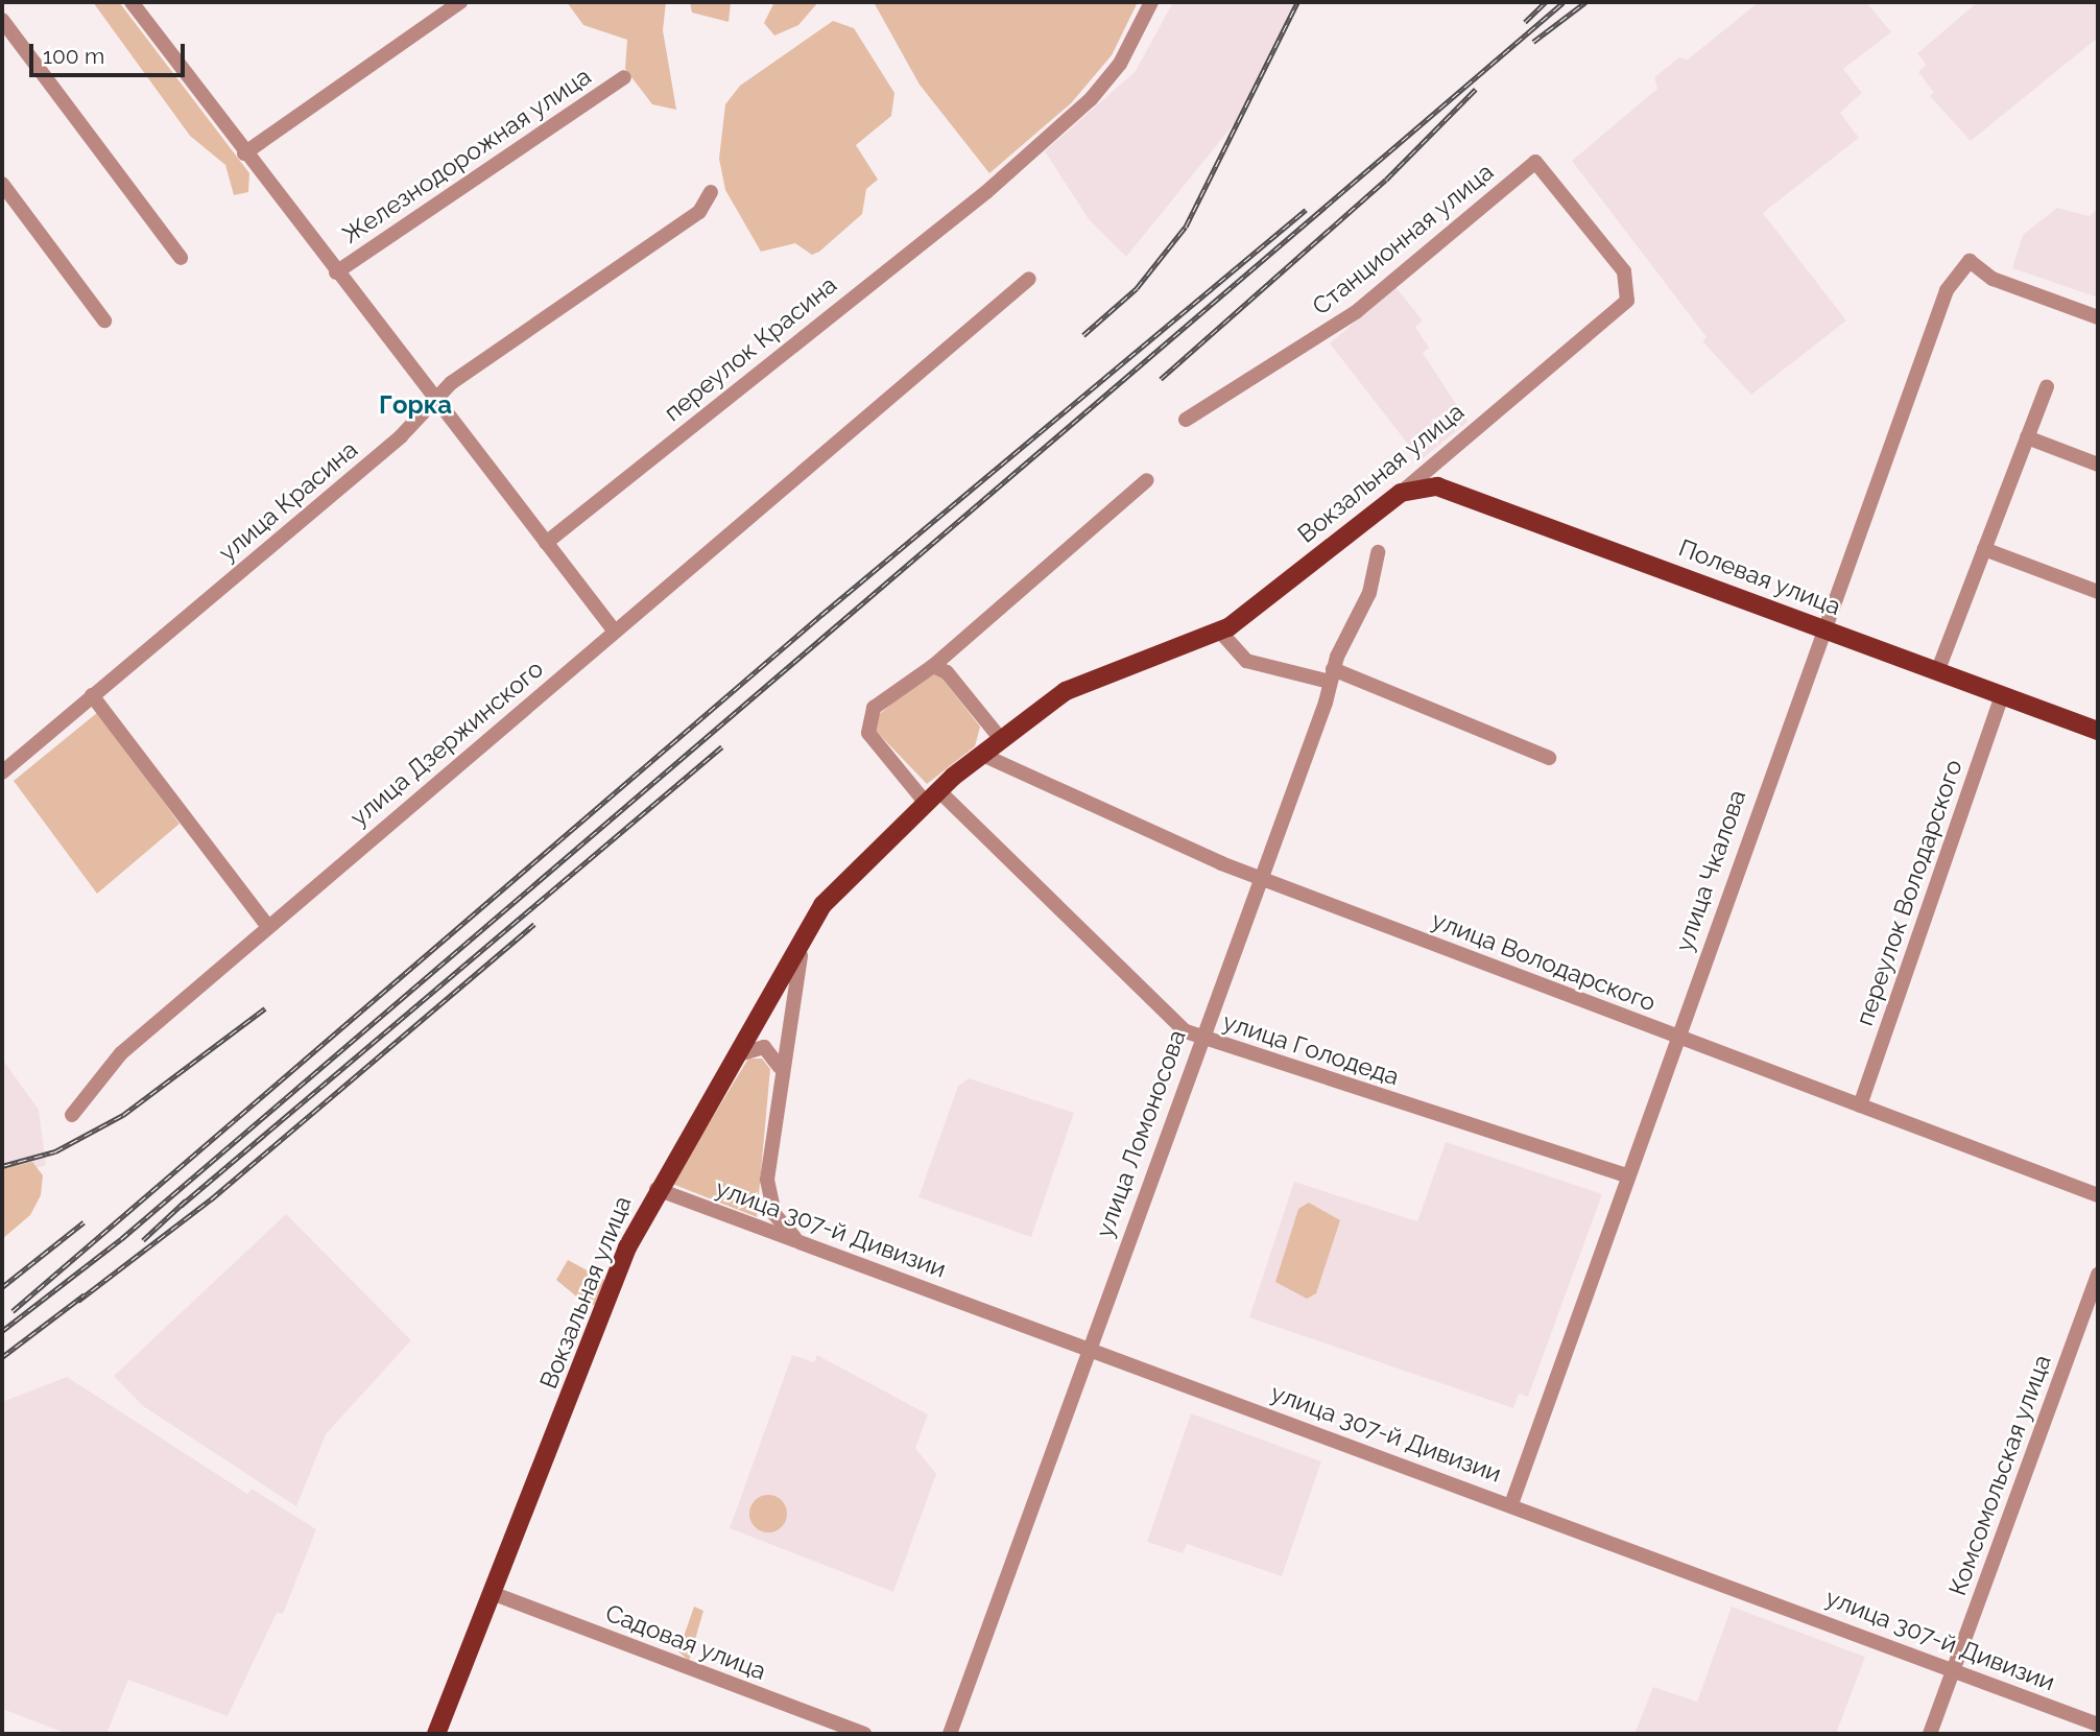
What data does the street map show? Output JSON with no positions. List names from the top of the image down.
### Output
{
  "streets": {
    "main road": ["Вокзальная улица", "Полевая улица"],
    "street": [
      "Железнодорожная улица",
      "Станционная улица",
      "переулок Красина",
      "улица Красина",
      "улица Дзержинского",
      "улица Чкалова",
      "переулок Володарского",
      "улица Володарского",
      "улица Голодеда",
      "улица Ломоносова",
      "улица 307-й Дивизии",
      "Комсомольская улица",
      "Садовая улица"
    ]
  },
  "crossings": [
    ["Железнодорожная улица", "переулок Красина"],
    ["Железнодорожная улица", "улица Красина"],
    ["Железнодорожная улица", "улица Дзержинского"],
    ["Станционная улица", "Вокзальная улица"],
    ["Вокзальная улица", "Полевая улица"],
    ["Вокзальная улица", "улица Володарского"],
    ["Вокзальная улица", "улица Голодеда"],
    ["Вокзальная улица", "улица 307-й Дивизии"],
    ["Вокзальная улица", "Садовая улица"],
    ["Полевая улица", "улица Чкалова"],
    ["Полевая улица", "переулок Володарского"],
    ["улица Чкалова", "улица Володарского"],
    ["улица Чкалова", "улица Голодеда"],
    ["улица Чкалова", "улица 307-й Дивизии"],
    ["переулок Володарского", "улица Володарского"],
    ["улица Володарского", "улица Ломоносова"],
    ["улица Голодеда", "улица Ломоносова"],
    ["улица Ломоносова", "улица 307-й Дивизии"],
    ["улица 307-й Дивизии", "Комсомольская улица"]
  ],
  "districts": ["Горка"],
  "scale_bar": "100 m"
}
